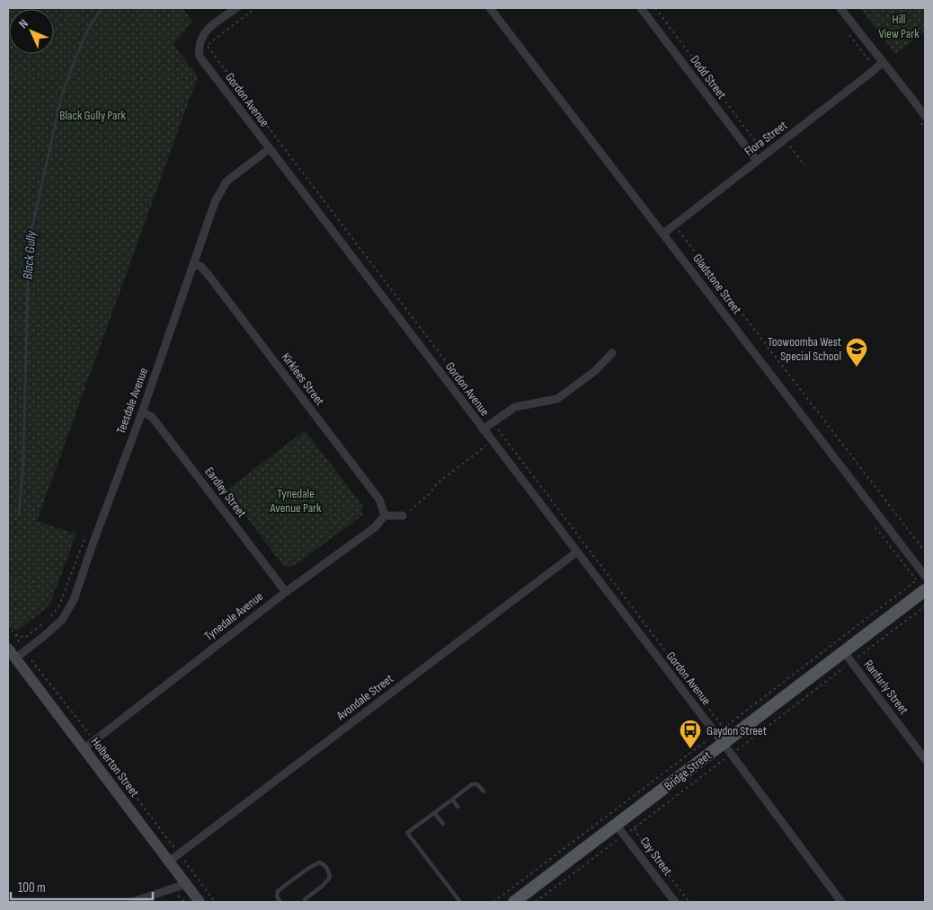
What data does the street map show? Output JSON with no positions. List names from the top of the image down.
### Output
{
  "streets": {
    "main road": ["Holberton Street", "Bridge Street"],
    "street": [
      "Dodd Street",
      "Gordon Avenue",
      "Flora Street",
      "Gladstone Street",
      "Kirklees Street",
      "Teesdale Avenue",
      "Eardley Street",
      "Tynedale Avenue",
      "Ranfurly Street",
      "Avondale Street",
      "Cay Street"
    ]
  },
  "crossings": [
    ["Dodd Street", "Flora Street"],
    ["Gordon Avenue", "Teesdale Avenue"],
    ["Gordon Avenue", "Avondale Street"],
    ["Gordon Avenue", "Bridge Street"],
    ["Flora Street", "Gladstone Street"],
    ["Kirklees Street", "Teesdale Avenue"],
    ["Kirklees Street", "Tynedale Avenue"],
    ["Teesdale Avenue", "Eardley Street"],
    ["Teesdale Avenue", "Holberton Street"],
    ["Eardley Street", "Tynedale Avenue"],
    ["Tynedale Avenue", "Holberton Street"],
    ["Ranfurly Street", "Bridge Street"],
    ["Avondale Street", "Holberton Street"],
    ["Bridge Street", "Cay Street"]
  ],
  "water": ["Black Gully"],
  "parks": ["Hill View Park", "Black Gully Park", "Tynedale Avenue Park"],
  "places": {
    "school or university": ["Toowoomba West Special School"],
    "bus stop": ["Gaydon Street"]
  },
  "scale_bar": "100 m",
  "north": "top left"
}
